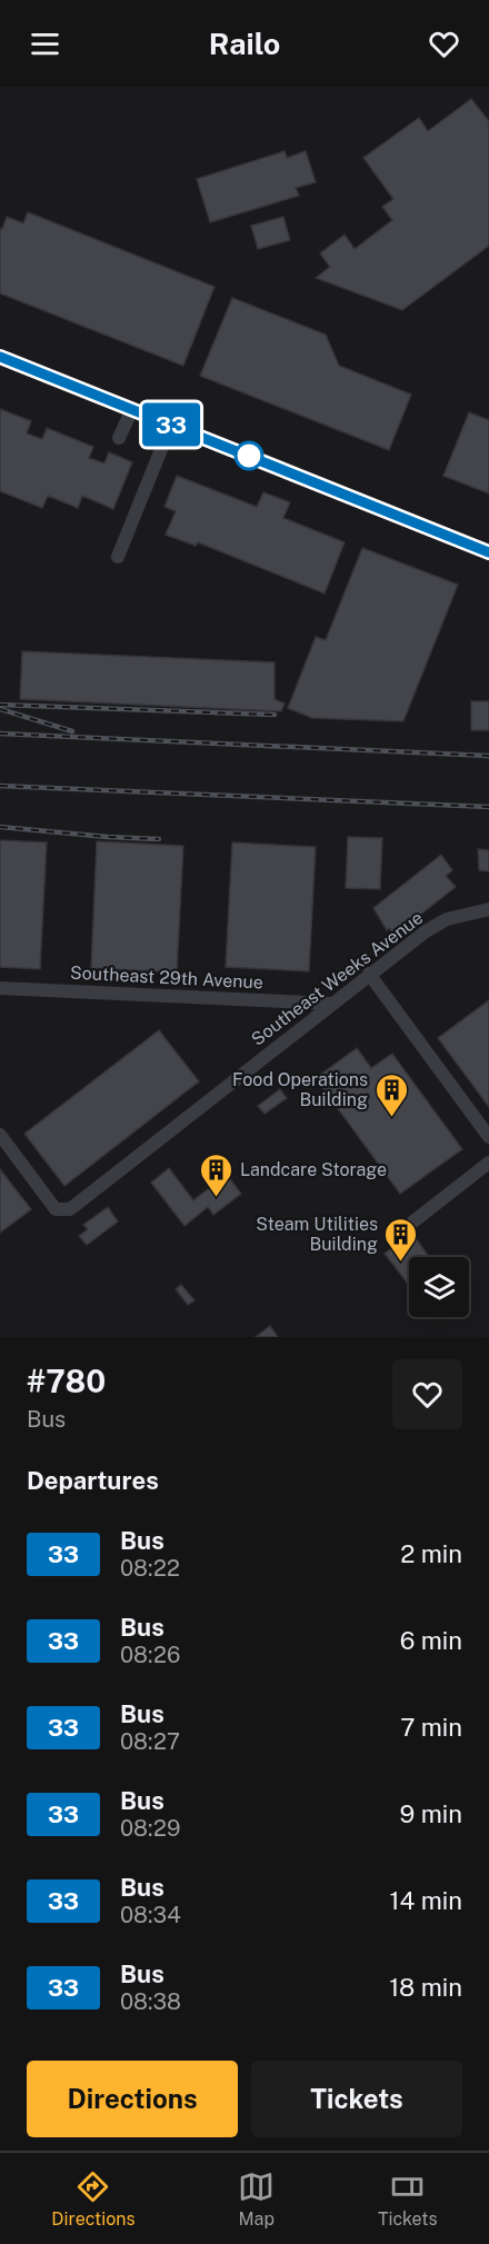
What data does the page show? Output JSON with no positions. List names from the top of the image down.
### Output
{
  "streets": {
    "street": ["Southeast 29th Avenue", "Southeast Weeks Avenue"]
  },
  "crossings": [
    ["Southeast 29th Avenue", "Southeast Weeks Avenue"]
  ],
  "places": {
    "building": ["Food Operations Building", "Landcare Storage", "Steam Utilities Building"]
  },
  "lines": ["bus line 33"],
  "page": {
    "header": "Railo",
    "on_map": "33",
    "heading": [
      ["#780", "Bus"],
      "Departures"
    ],
    "list": [
      {
        "mark": "33",
        "name": "Bus",
        "note": "08:22",
        "value": "2 min"
      },
      {
        "mark": "33",
        "name": "Bus",
        "note": "08:26",
        "value": "6 min"
      },
      {
        "mark": "33",
        "name": "Bus",
        "note": "08:27",
        "value": "7 min"
      },
      {
        "mark": "33",
        "name": "Bus",
        "note": "08:29",
        "value": "9 min"
      },
      {
        "mark": "33",
        "name": "Bus",
        "note": "08:34",
        "value": "14 min"
      },
      {
        "mark": "33",
        "name": "Bus",
        "note": "08:38",
        "value": "18 min"
      }
    ],
    "buttons": ["Directions", "Tickets"],
    "tabs": ["Directions", "Map", "Tickets"]
  }
}
